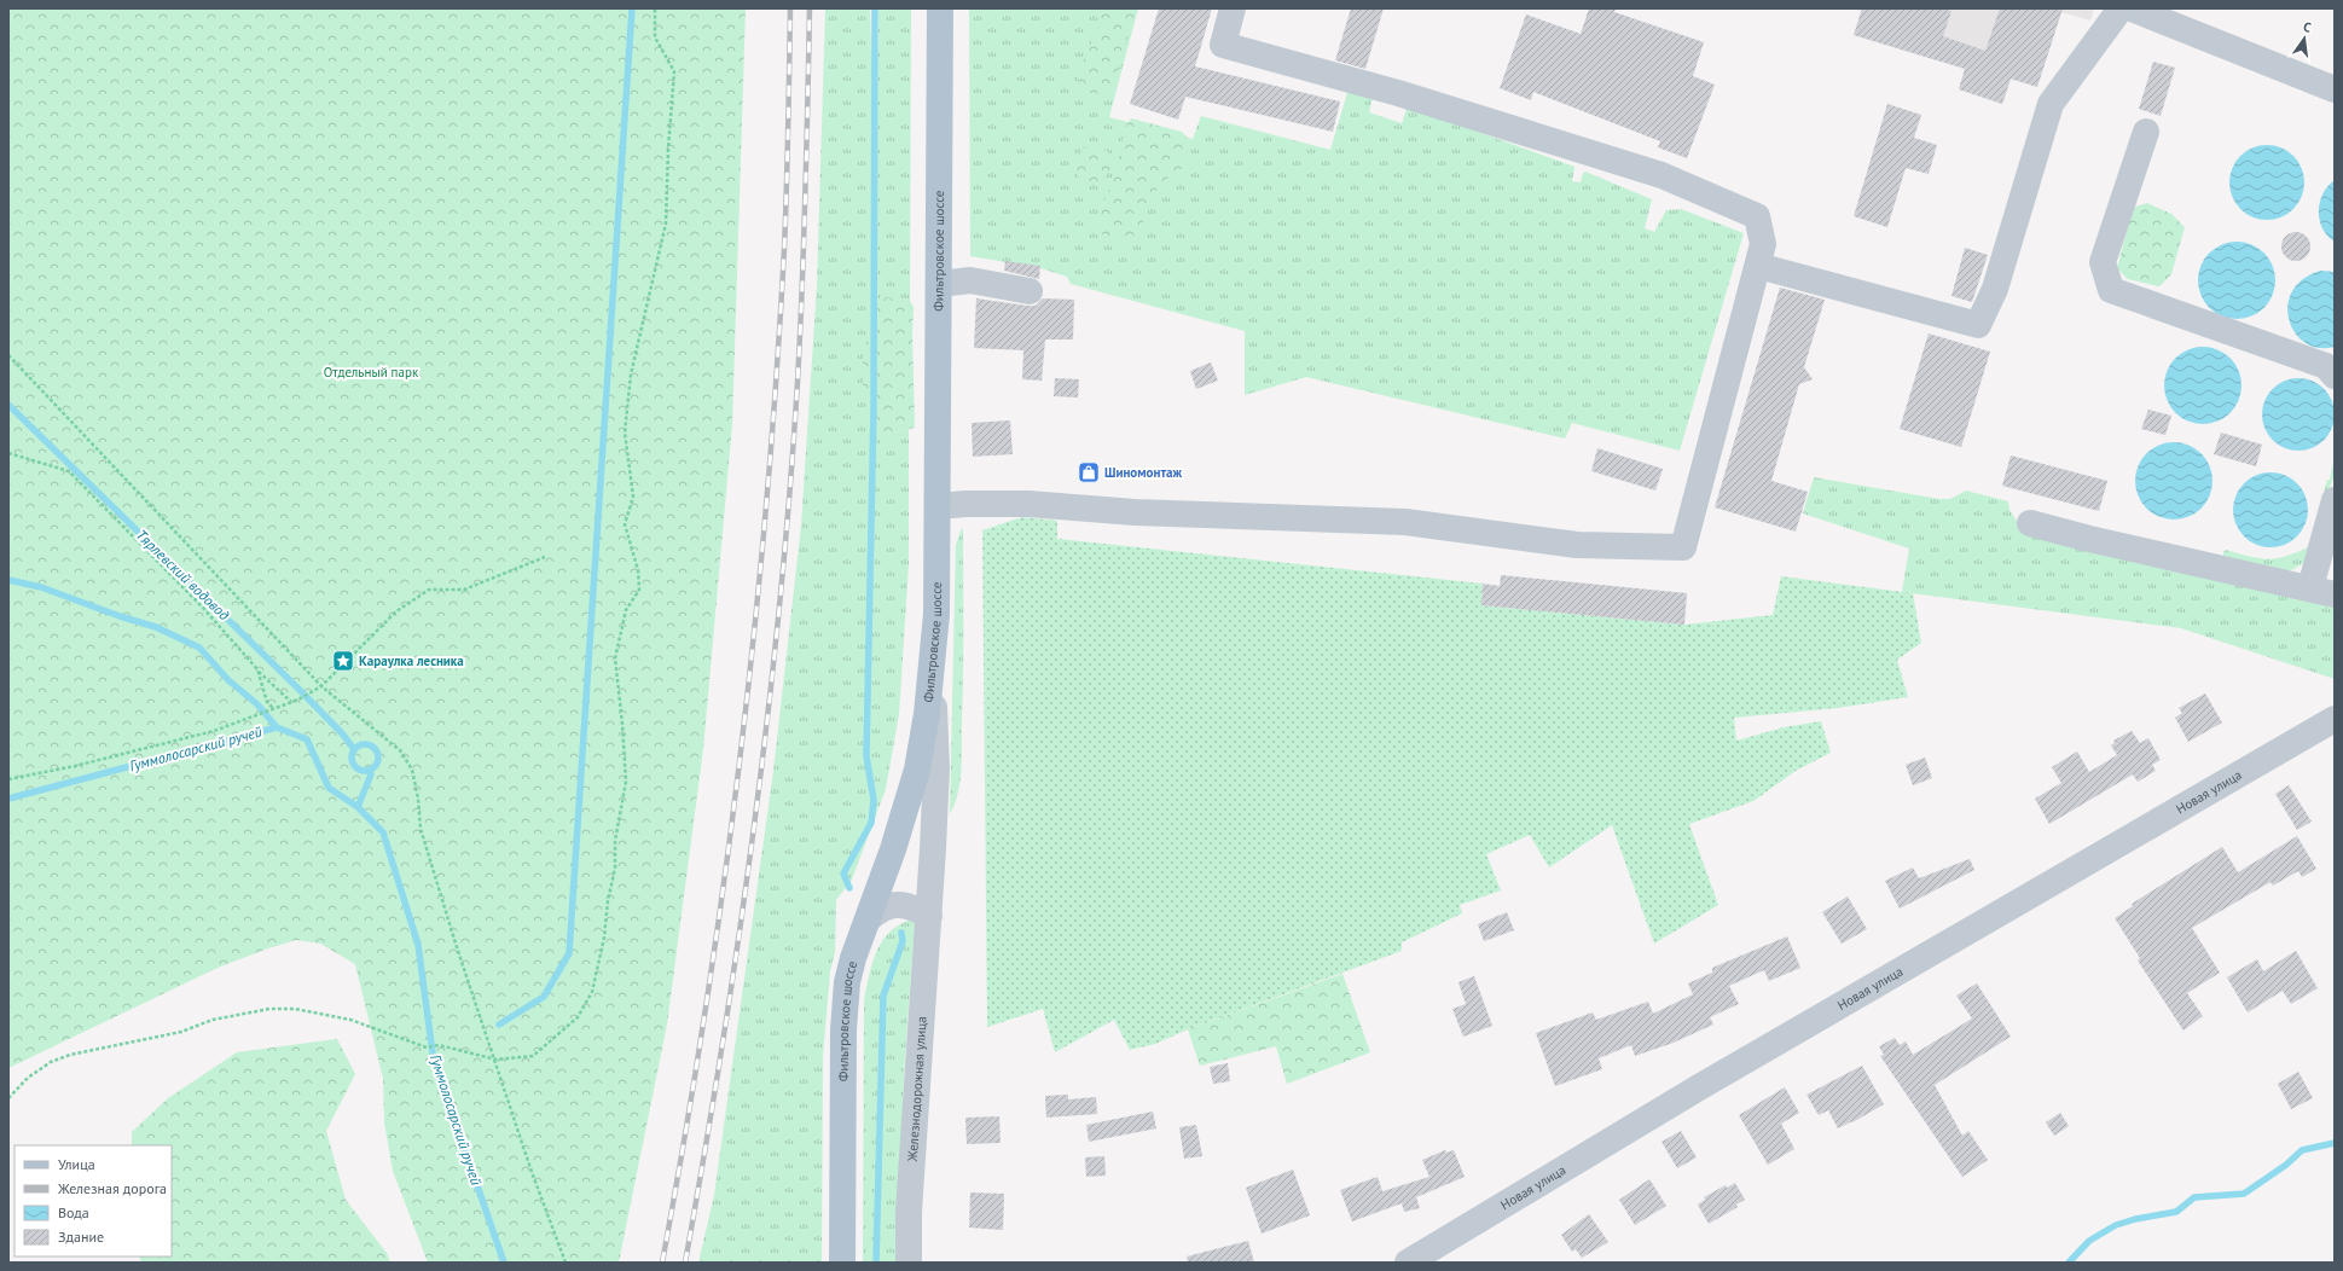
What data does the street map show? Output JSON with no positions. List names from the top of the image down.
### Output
{
  "streets": {
    "main road": ["Фильтровское шоссе"],
    "street": ["Новая улица", "Железнодорожная улица"]
  },
  "crossings": [
    ["Фильтровское шоссе", "Железнодорожная улица"]
  ],
  "water": ["Тярлевский водовод", "Гуммолосарский ручей"],
  "parks": ["Отдельный парк"],
  "places": {
    "shop": ["Шиномонтаж"],
    "place": ["Караулка лесника"]
  },
  "legend": [
    "Улица",
    "Железная дорога",
    "Вода",
    "Здание"
  ],
  "north": "top"
}
